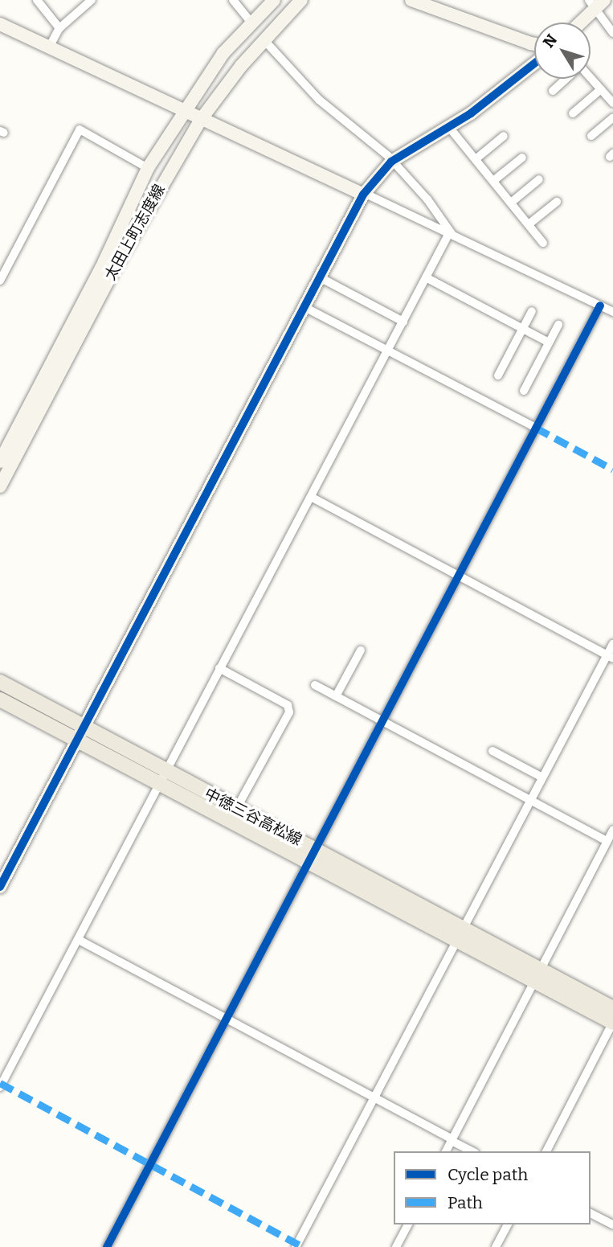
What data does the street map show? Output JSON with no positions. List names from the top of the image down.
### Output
{
  "streets": {
    "main road": ["中徳三谷高松線"],
    "street": ["太田上町志度線"]
  },
  "legend": ["Cycle path", "Path"],
  "north": "top left"
}
